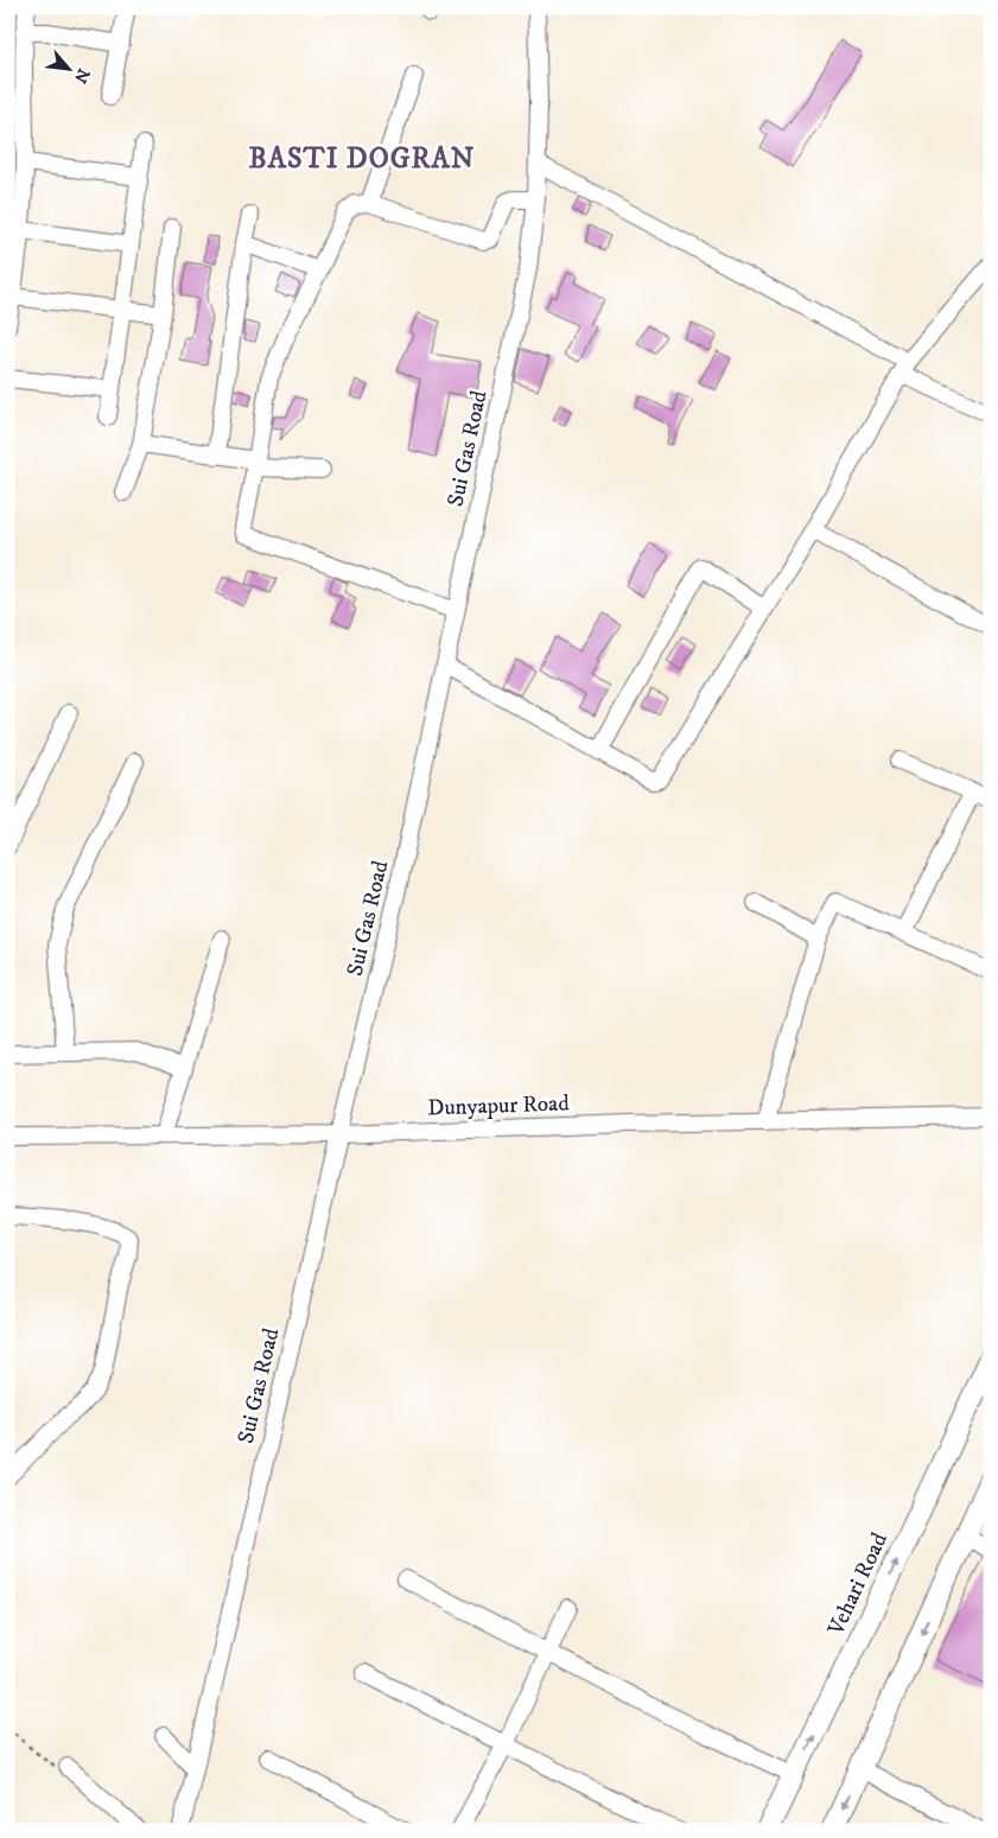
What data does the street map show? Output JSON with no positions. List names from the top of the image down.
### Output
{
  "streets": {
    "main road": ["Vehari Road"],
    "street": ["Sui Gas Road", "Dunyapur Road"]
  },
  "crossings": [
    ["Sui Gas Road", "Dunyapur Road"]
  ],
  "districts": ["BASTI DOGRAN"],
  "north": "bottom right"
}
